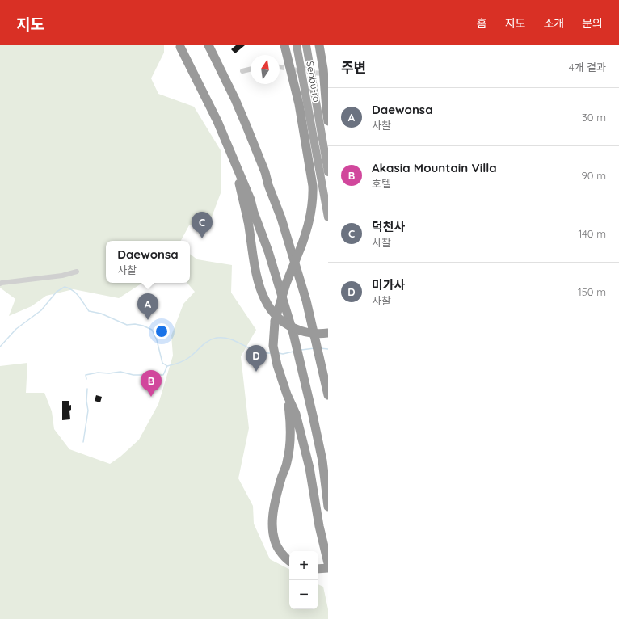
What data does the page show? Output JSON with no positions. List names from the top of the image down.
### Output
{
  "streets": {
    "highway": ["Seobu-ro"]
  },
  "north": "top",
  "page": {
    "header": "지도",
    "nav": [
      "홈",
      "지도",
      "소개",
      "문의"
    ],
    "heading": ["주변", "4개 결과"],
    "list": [
      {
        "mark": "A",
        "name": "Daewonsa",
        "note": "사찰",
        "value": "30 m"
      },
      {
        "mark": "B",
        "name": "Akasia Mountain Villa",
        "note": "호텔",
        "value": "90 m"
      },
      {
        "mark": "C",
        "name": "덕천사",
        "note": "사찰",
        "value": "140 m"
      },
      {
        "mark": "D",
        "name": "미가사",
        "note": "사찰",
        "value": "150 m"
      }
    ],
    "pins": [
      "C",
      "A",
      "D",
      "B"
    ],
    "popup": ["Daewonsa", "사찰"],
    "map_buttons": ["+", "−"]
  }
}
